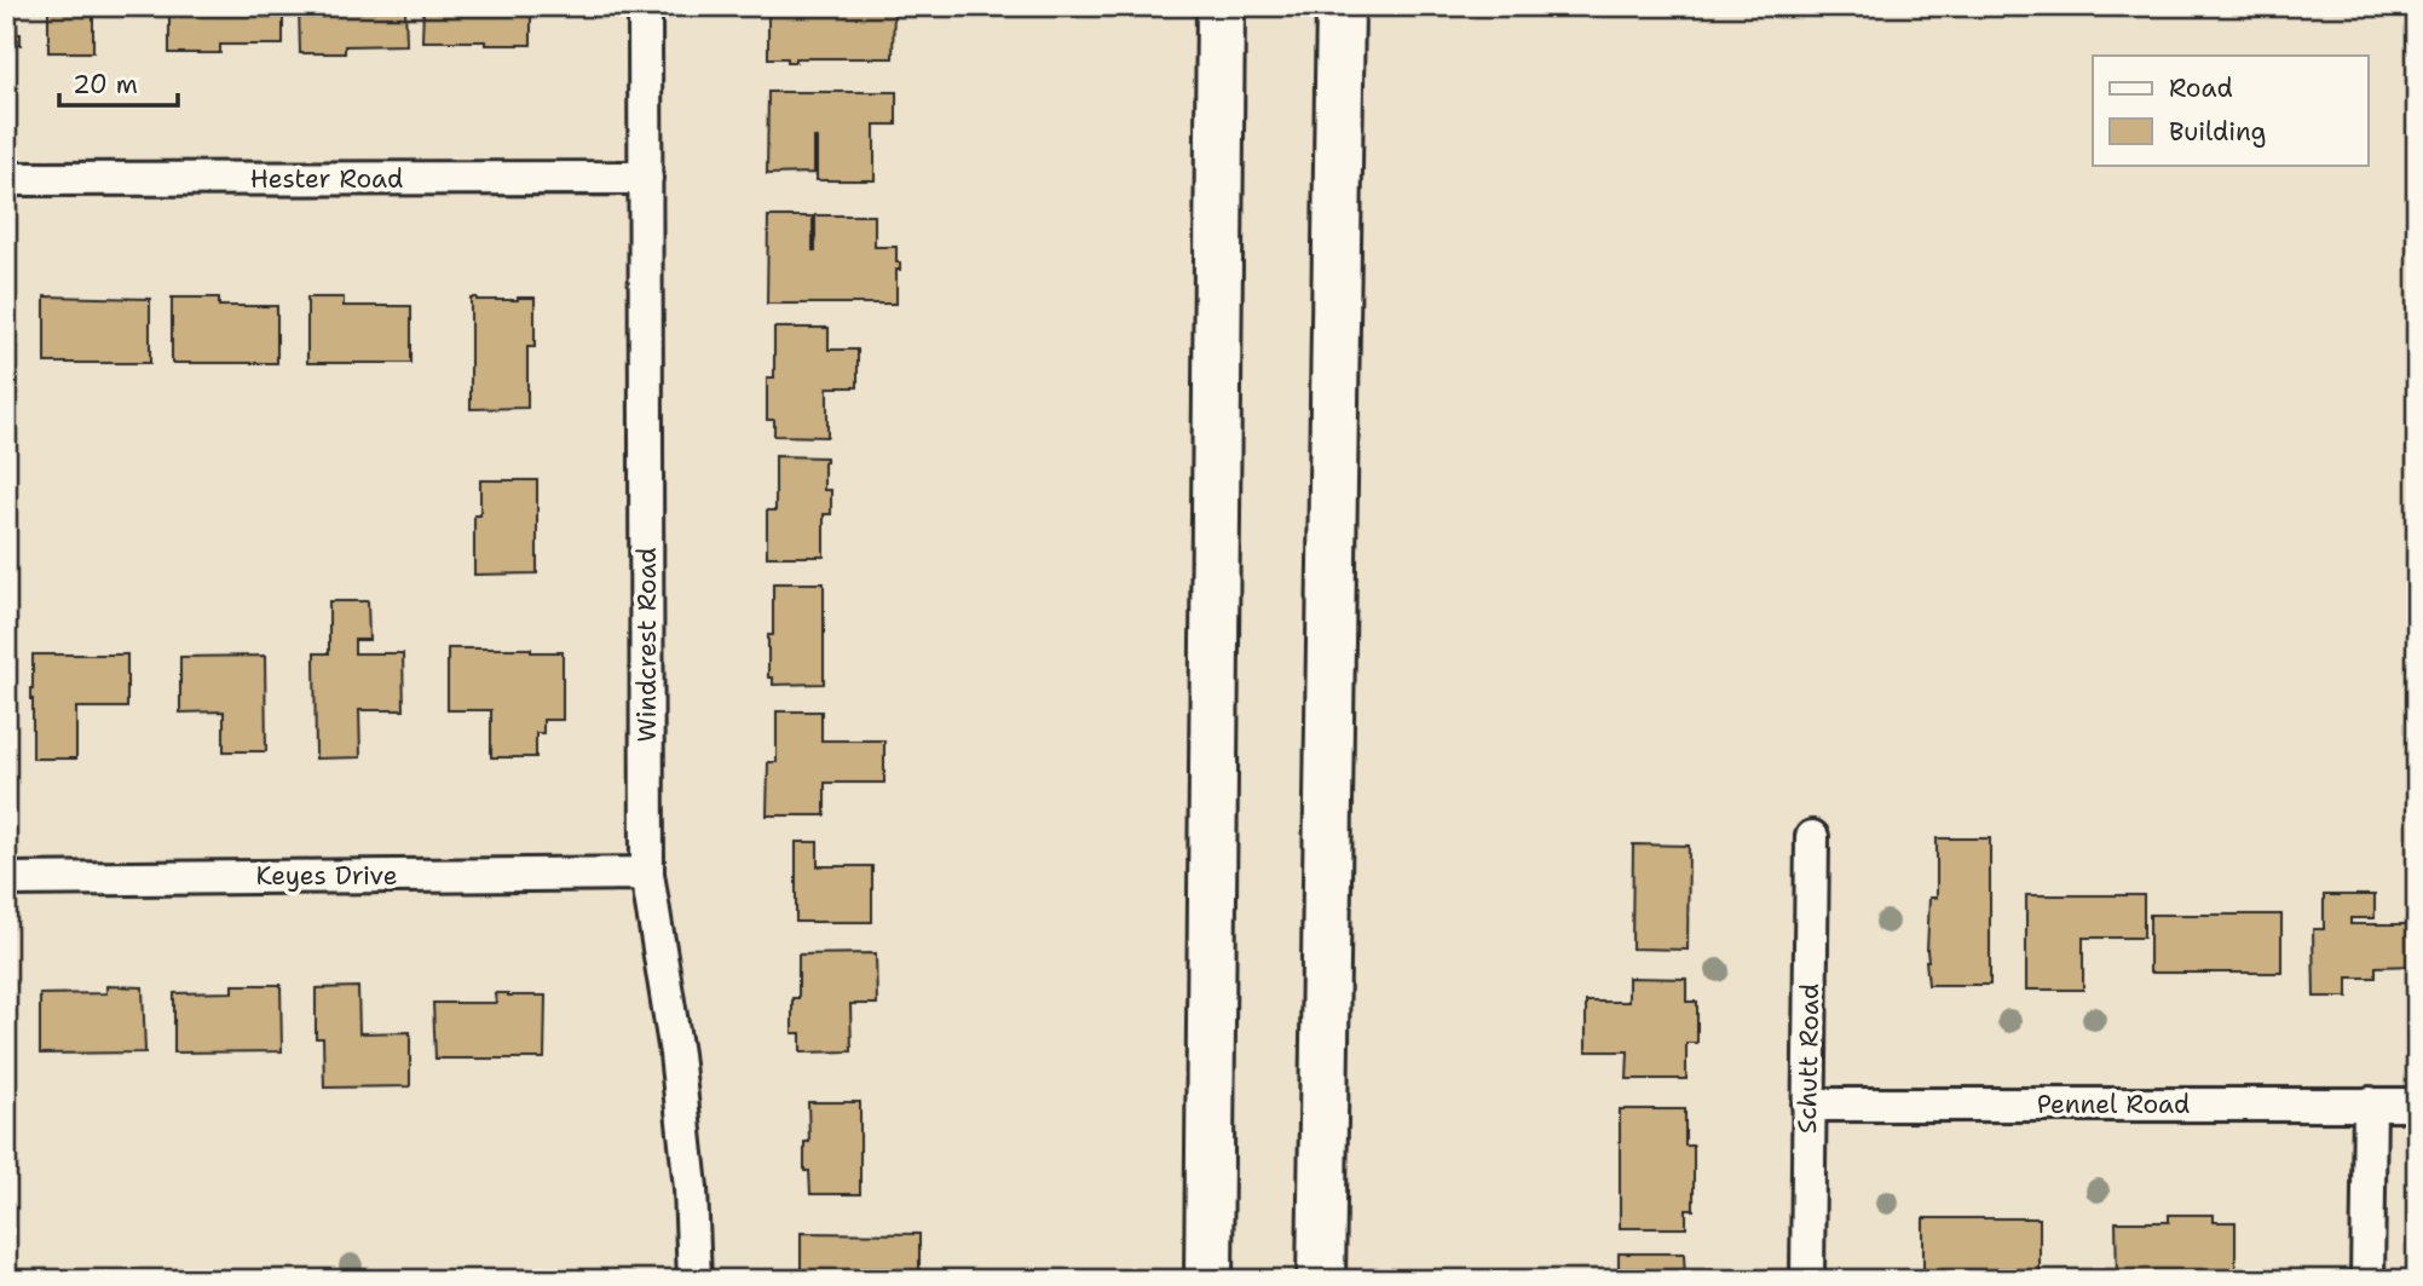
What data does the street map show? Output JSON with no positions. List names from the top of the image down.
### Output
{
  "streets": {
    "street": [
      "Hester Road",
      "Windcrest Road",
      "Keyes Drive",
      "Schutt Road",
      "Pennel Road"
    ]
  },
  "crossings": [
    ["Hester Road", "Windcrest Road"],
    ["Windcrest Road", "Keyes Drive"],
    ["Schutt Road", "Pennel Road"]
  ],
  "legend": ["Road", "Building"],
  "scale_bar": "20 m"
}
